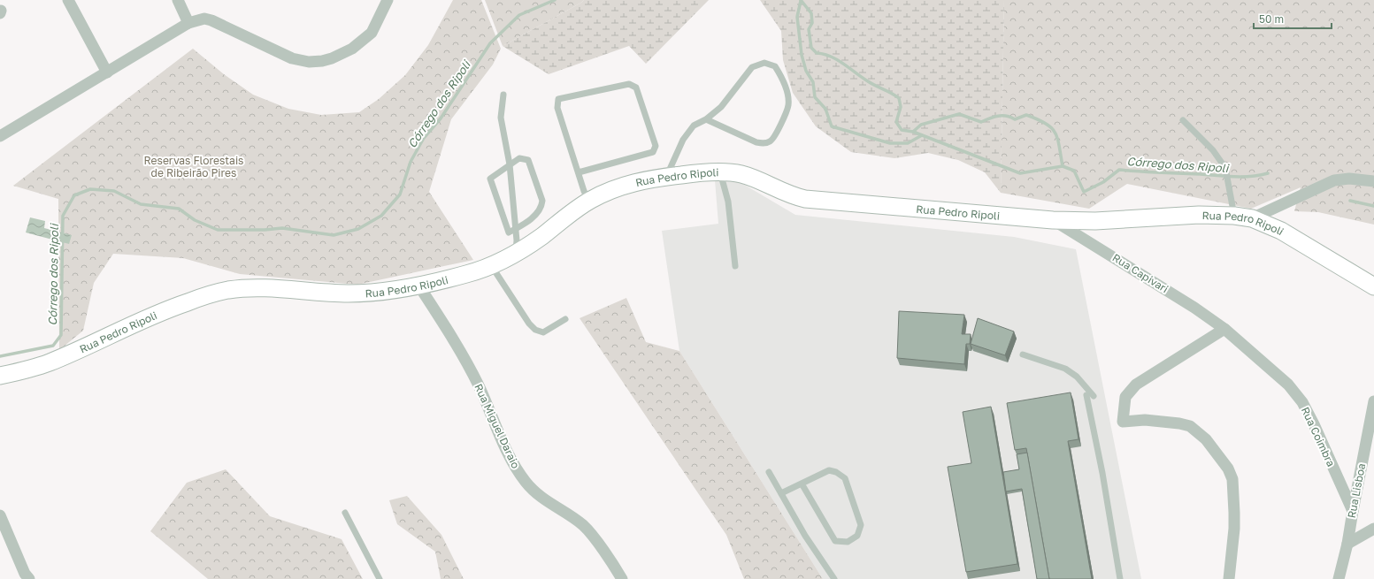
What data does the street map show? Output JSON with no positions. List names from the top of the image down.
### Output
{
  "streets": {
    "street": [
      "Rua Pedro Ripoli",
      "Rua Capivari",
      "Rua Miguel Daraio",
      "Rua Coimbra",
      "Rua Lisboa"
    ]
  },
  "crossings": [
    ["Rua Pedro Ripoli", "Rua Capivari"],
    ["Rua Pedro Ripoli", "Rua Miguel Daraio"],
    ["Rua Capivari", "Rua Coimbra"],
    ["Rua Coimbra", "Rua Lisboa"]
  ],
  "water": ["Córrego dos Ripoli"],
  "parks": ["Reservas Florestais de Ribeirão Pires"],
  "scale_bar": "50 m"
}
